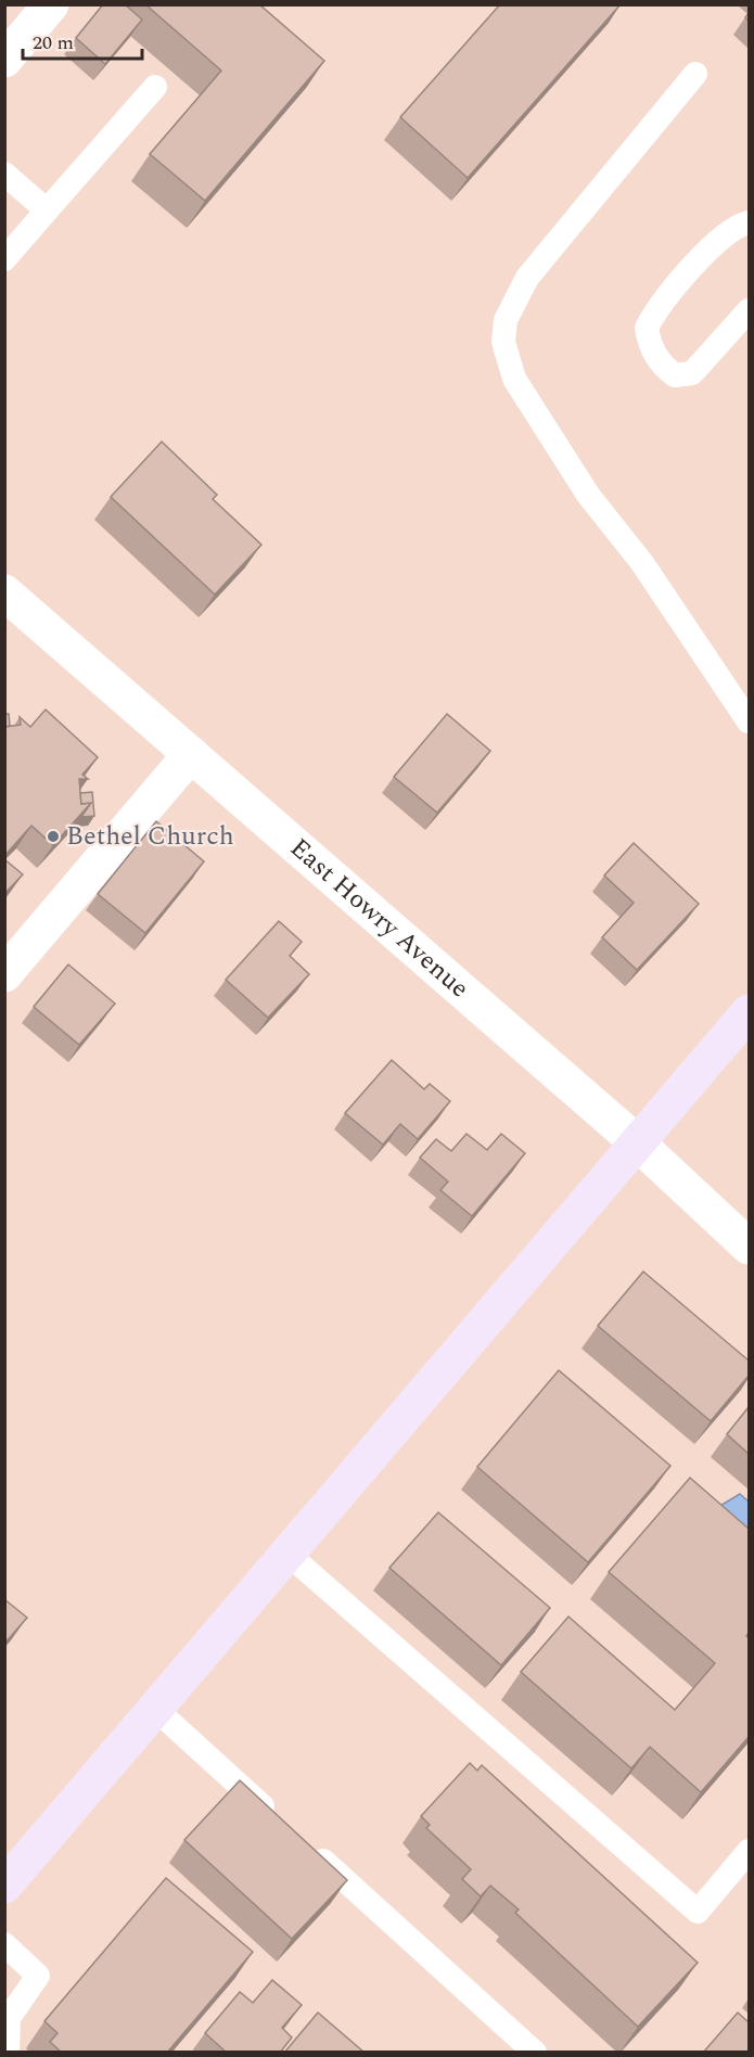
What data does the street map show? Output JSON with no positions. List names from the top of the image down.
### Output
{
  "streets": {
    "street": ["East Howry Avenue"]
  },
  "places": ["Bethel Church"],
  "scale_bar": "20 m"
}
